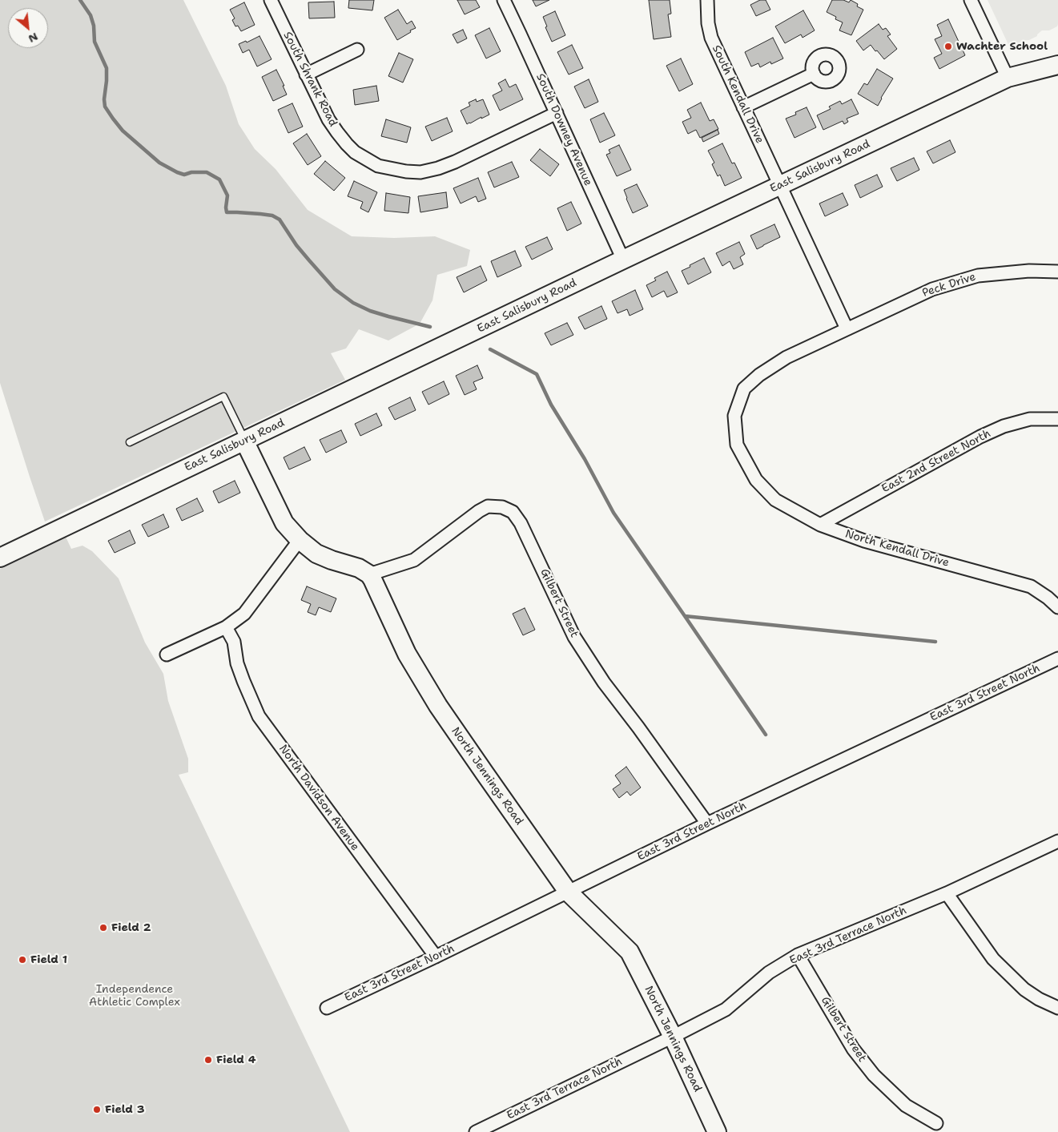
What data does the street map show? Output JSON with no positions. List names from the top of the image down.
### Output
{
  "streets": {
    "street": [
      "South Shrank Road",
      "South Kendall Drive",
      "South Downey Avenue",
      "East Salisbury Road",
      "Peck Drive",
      "East 2nd Street North",
      "North Kendall Drive",
      "Gilbert Street",
      "East 3rd Street North",
      "North Jennings Road",
      "North Davidson Avenue",
      "East 3rd Terrace North"
    ]
  },
  "crossings": [
    ["South Shrank Road", "South Downey Avenue"],
    ["South Kendall Drive", "East Salisbury Road"],
    ["South Downey Avenue", "East Salisbury Road"],
    ["Peck Drive", "North Kendall Drive"],
    ["East 2nd Street North", "North Kendall Drive"],
    ["Gilbert Street", "East 3rd Street North"],
    ["Gilbert Street", "North Jennings Road"],
    ["Gilbert Street", "East 3rd Terrace North"],
    ["East 3rd Street North", "North Jennings Road"],
    ["East 3rd Street North", "North Davidson Avenue"],
    ["North Jennings Road", "East 3rd Terrace North"]
  ],
  "parks": ["Independence Athletic Complex"],
  "places": [
    "Wachter School",
    "Field 2",
    "Field 1",
    "Field 4",
    "Field 3"
  ],
  "north": "bottom right"
}
